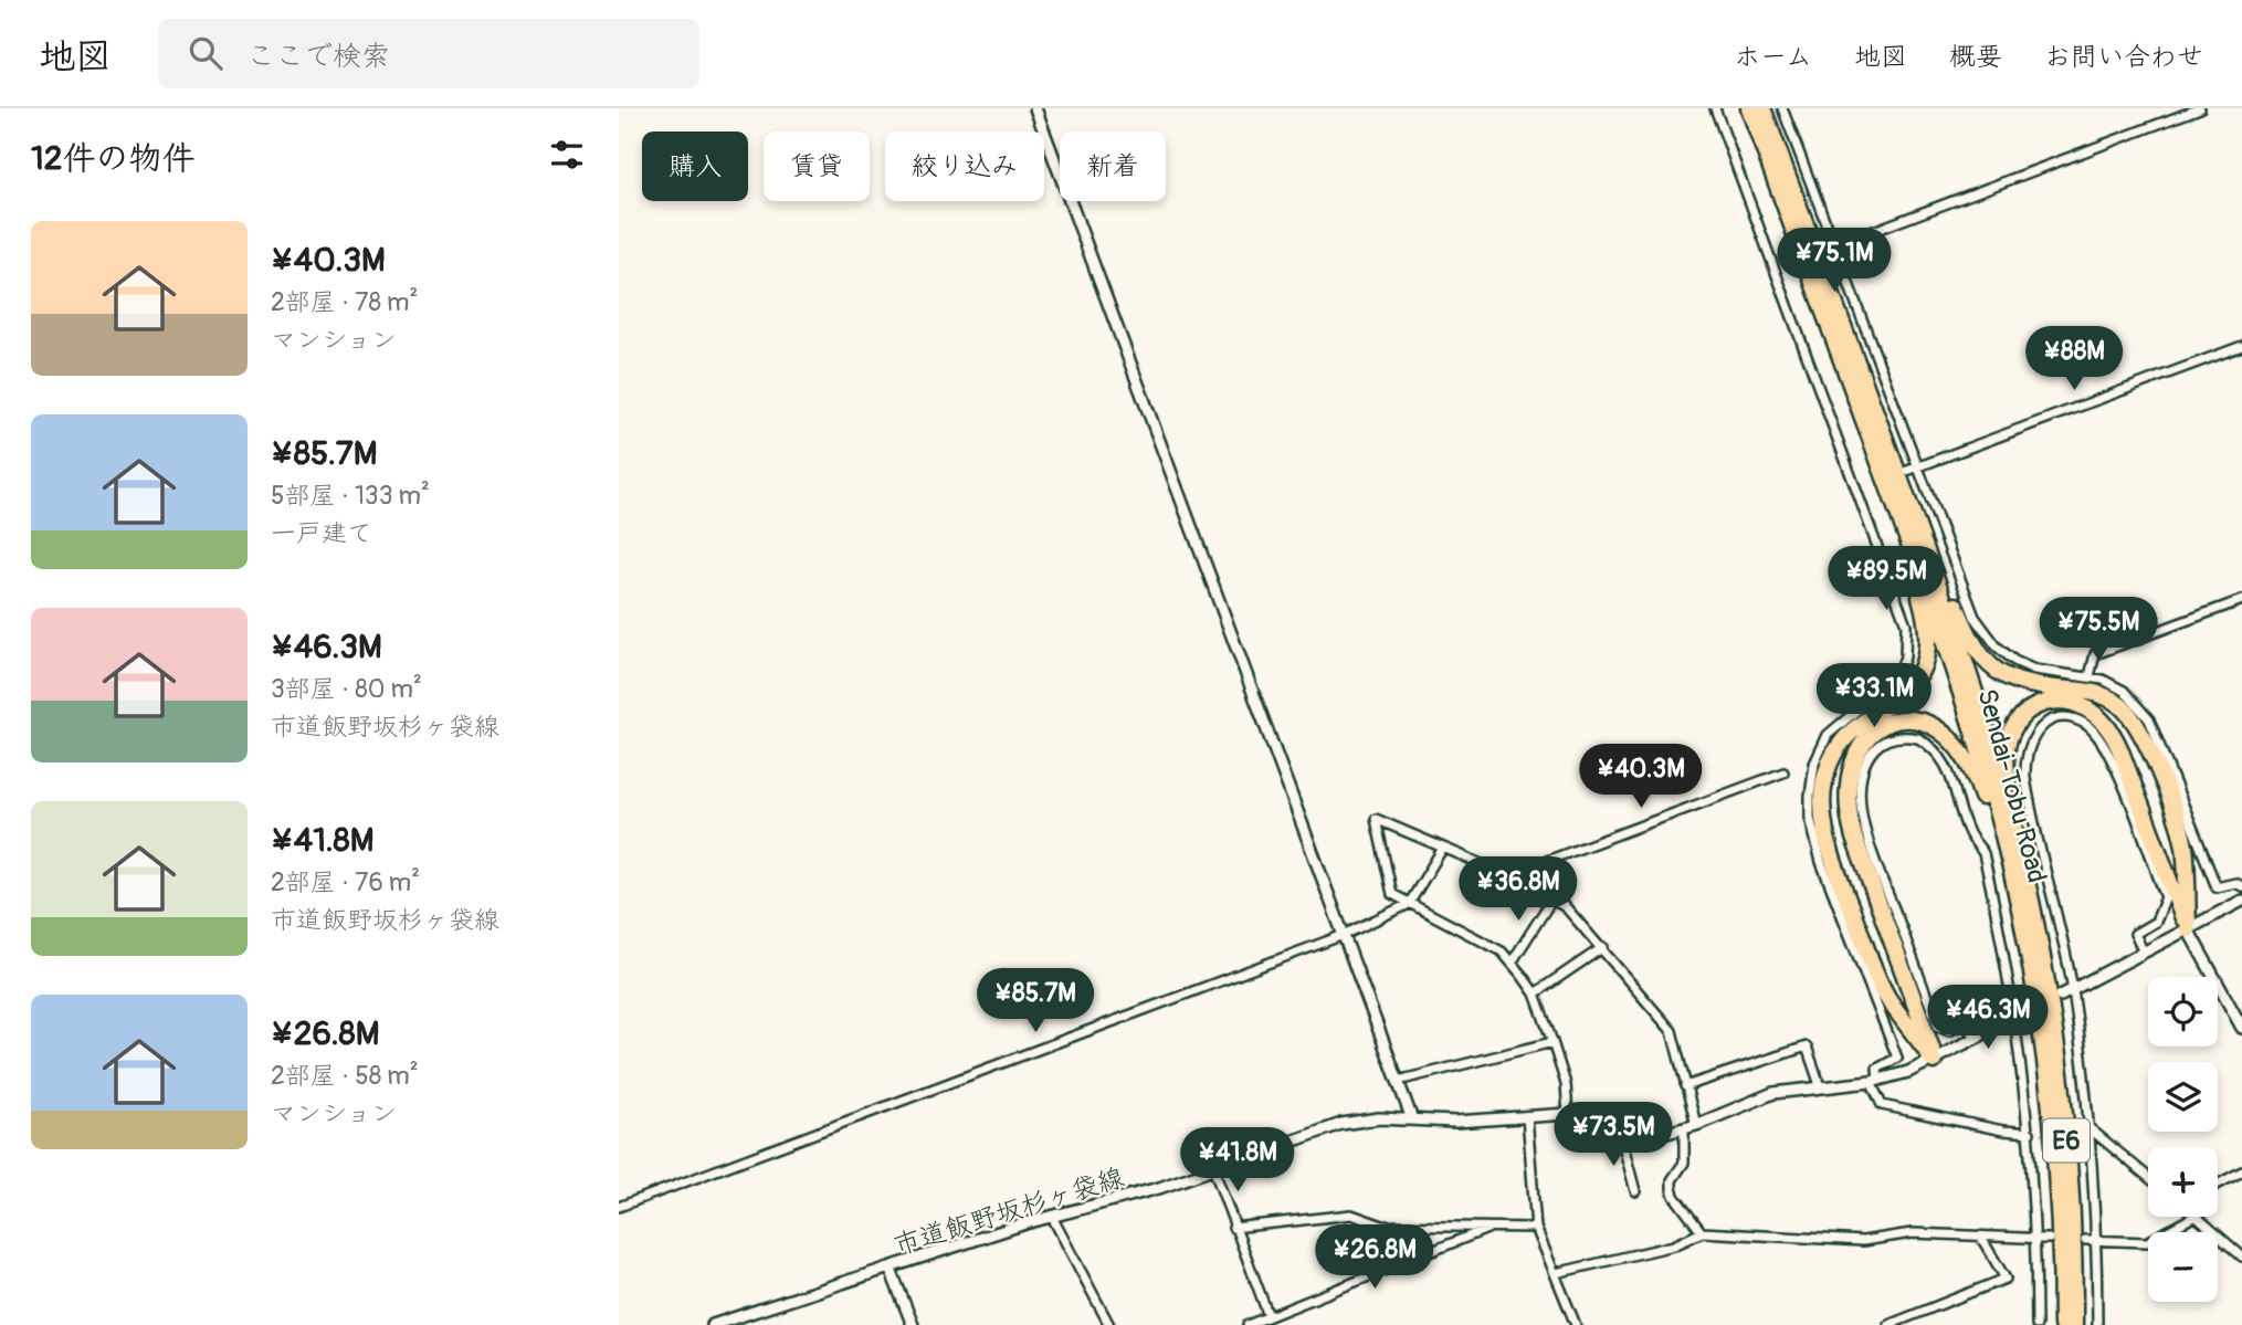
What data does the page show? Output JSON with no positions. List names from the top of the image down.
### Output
{
  "streets": {
    "highway": ["Sendai-Tobu Road", "E6"],
    "street": ["市道飯野坂杉ヶ袋線"]
  },
  "page": {
    "header": "地図",
    "search": "ここで検索",
    "nav": [
      "ホーム",
      "地図",
      "概要",
      "お問い合わせ"
    ],
    "heading": "12件の物件",
    "chip": [
      "購入",
      "賃貸",
      "絞り込み",
      "新着"
    ],
    "list": [
      {
        "name": "¥40.3M",
        "note": "2部屋 · 78 m² · マンション"
      },
      {
        "name": "¥85.7M",
        "note": "5部屋 · 133 m² · 一戸建て"
      },
      {
        "name": "¥46.3M",
        "note": "3部屋 · 80 m² · 市道飯野坂杉ヶ袋線"
      },
      {
        "name": "¥41.8M",
        "note": "2部屋 · 76 m² · 市道飯野坂杉ヶ袋線"
      },
      {
        "name": "¥26.8M",
        "note": "2部屋 · 58 m² · マンション"
      }
    ],
    "price": [
      "¥75.1M",
      "¥88M",
      "¥89.5M",
      "¥75.5M",
      "¥33.1M",
      "¥40.3M",
      "¥36.8M",
      "¥85.7M",
      "¥46.3M",
      "¥73.5M",
      "¥41.8M",
      "¥26.8M"
    ],
    "map_buttons": ["+", "−"]
  }
}
